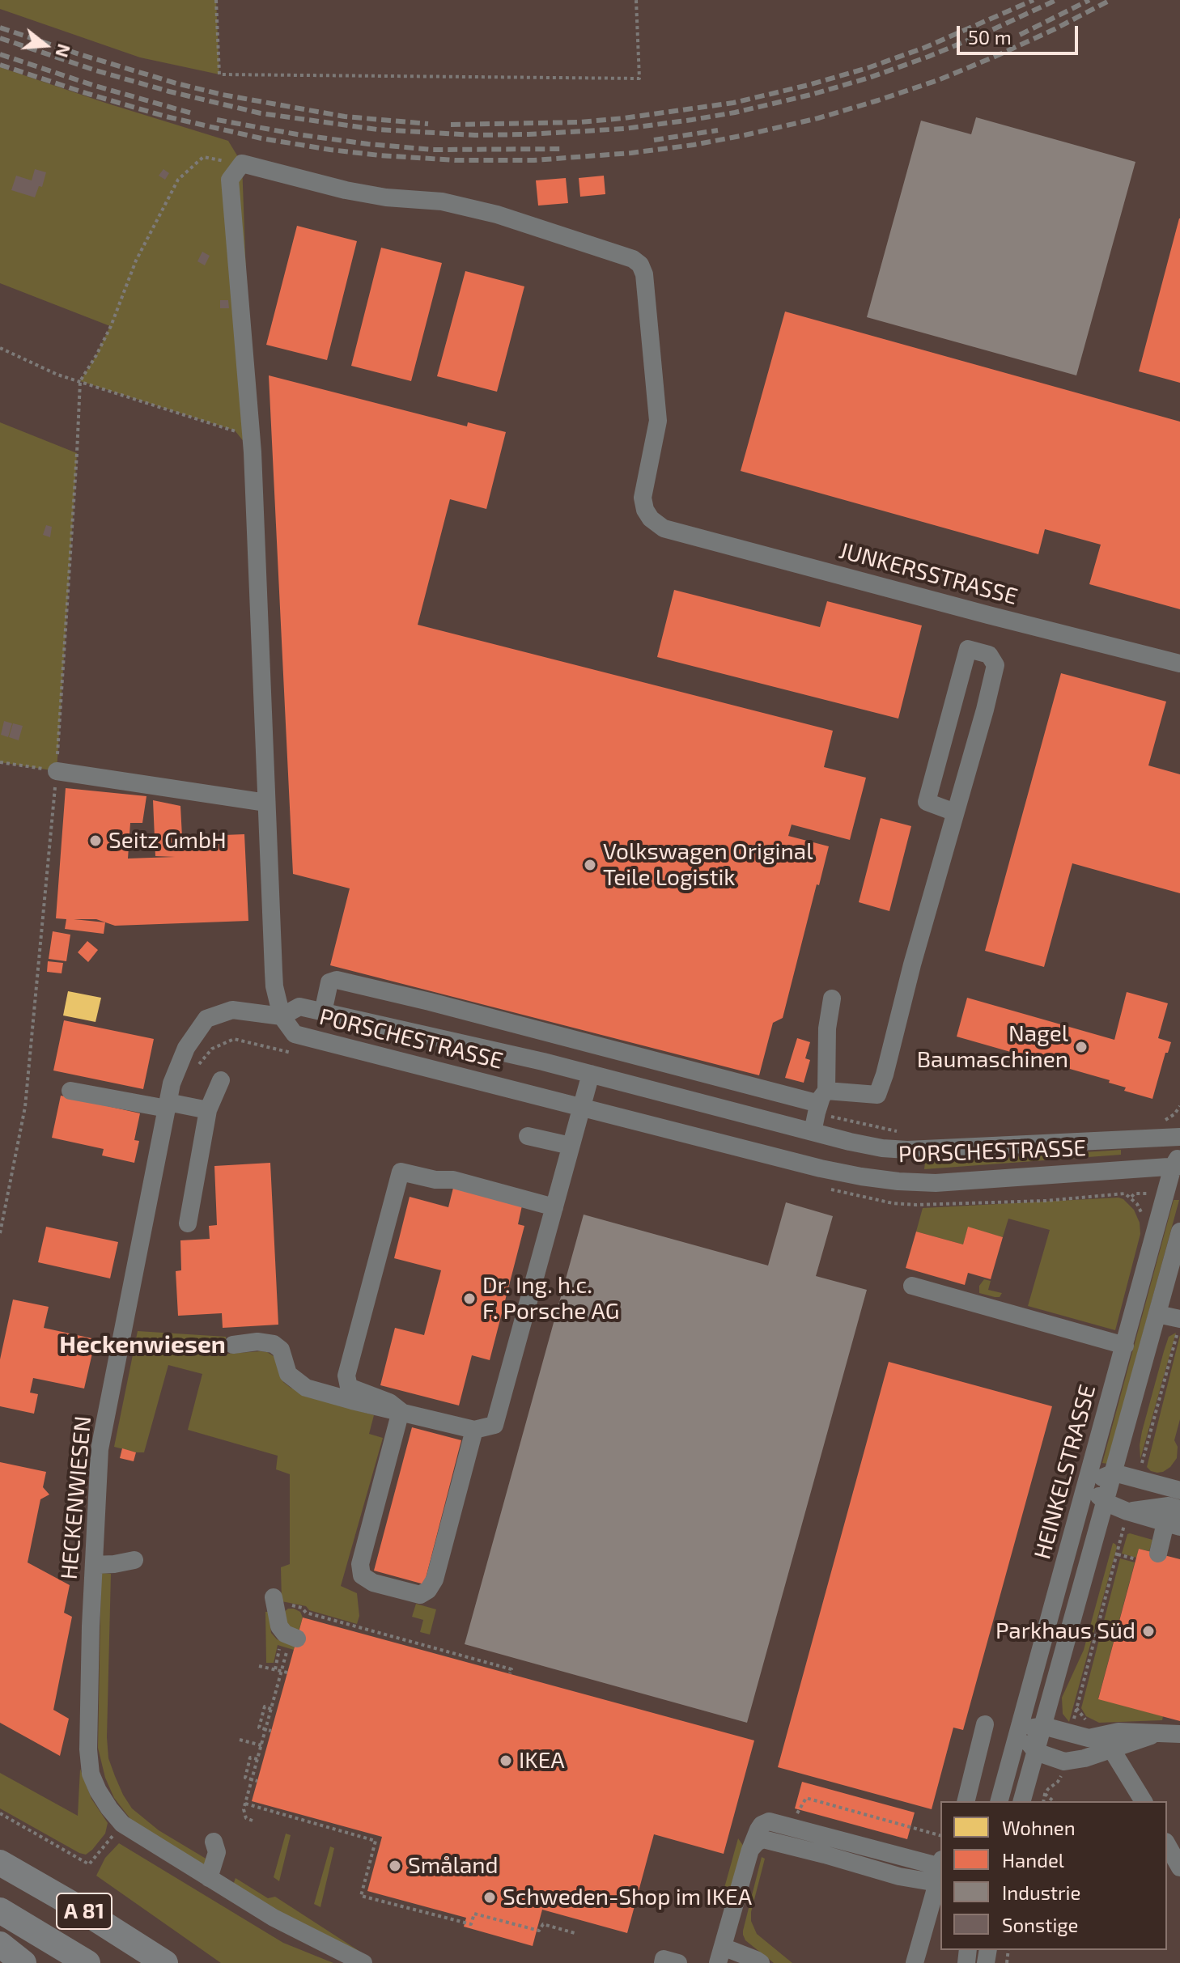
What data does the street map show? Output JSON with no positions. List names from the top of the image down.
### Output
{
  "streets": {
    "highway": ["A 81"],
    "street": [
      "JUNKERSSTRASSE",
      "PORSCHESTRASSE",
      "HEINKELSTRASSE",
      "HECKENWIESEN"
    ]
  },
  "crossings": [
    ["PORSCHESTRASSE", "HEINKELSTRASSE"],
    ["PORSCHESTRASSE", "HECKENWIESEN"]
  ],
  "districts": ["Heckenwiesen"],
  "places": [
    "Seitz GmbH",
    "Volkswagen Original Teile Logistik",
    "Nagel Baumaschinen",
    "Dr. Ing. h.c. F. Porsche AG",
    "Parkhaus Süd",
    "IKEA",
    "Småland",
    "Schweden-Shop im IKEA"
  ],
  "legend": [
    "Wohnen",
    "Handel",
    "Industrie",
    "Sonstige"
  ],
  "scale_bar": "50 m",
  "north": "right"
}
